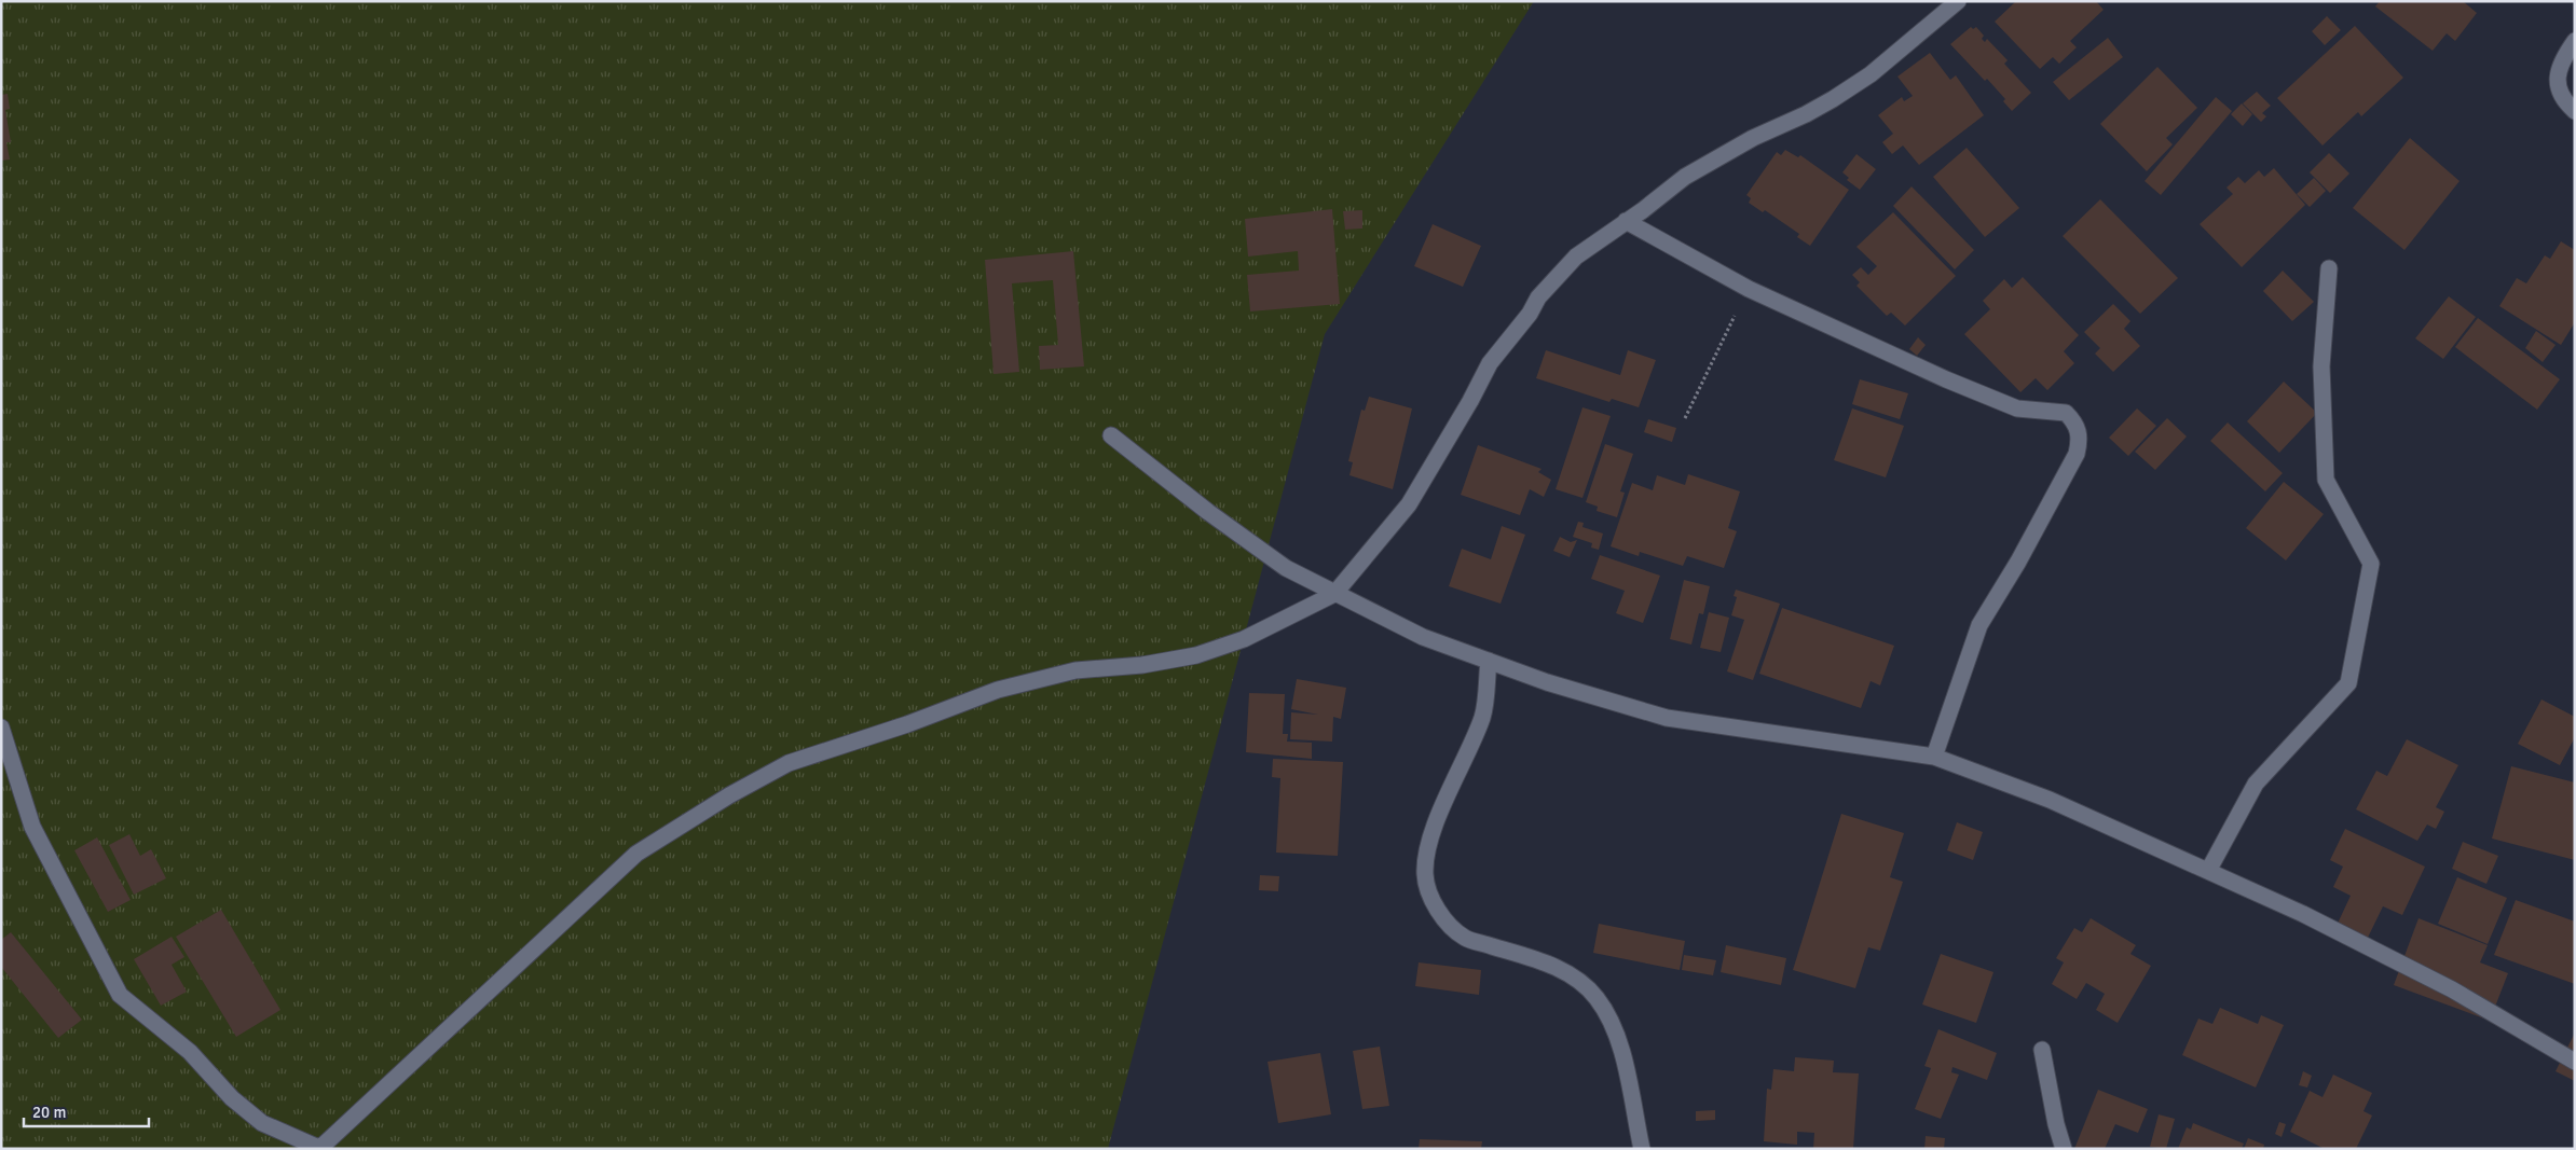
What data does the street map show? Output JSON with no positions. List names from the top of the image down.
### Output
{
  "scale_bar": "20 m"
}
